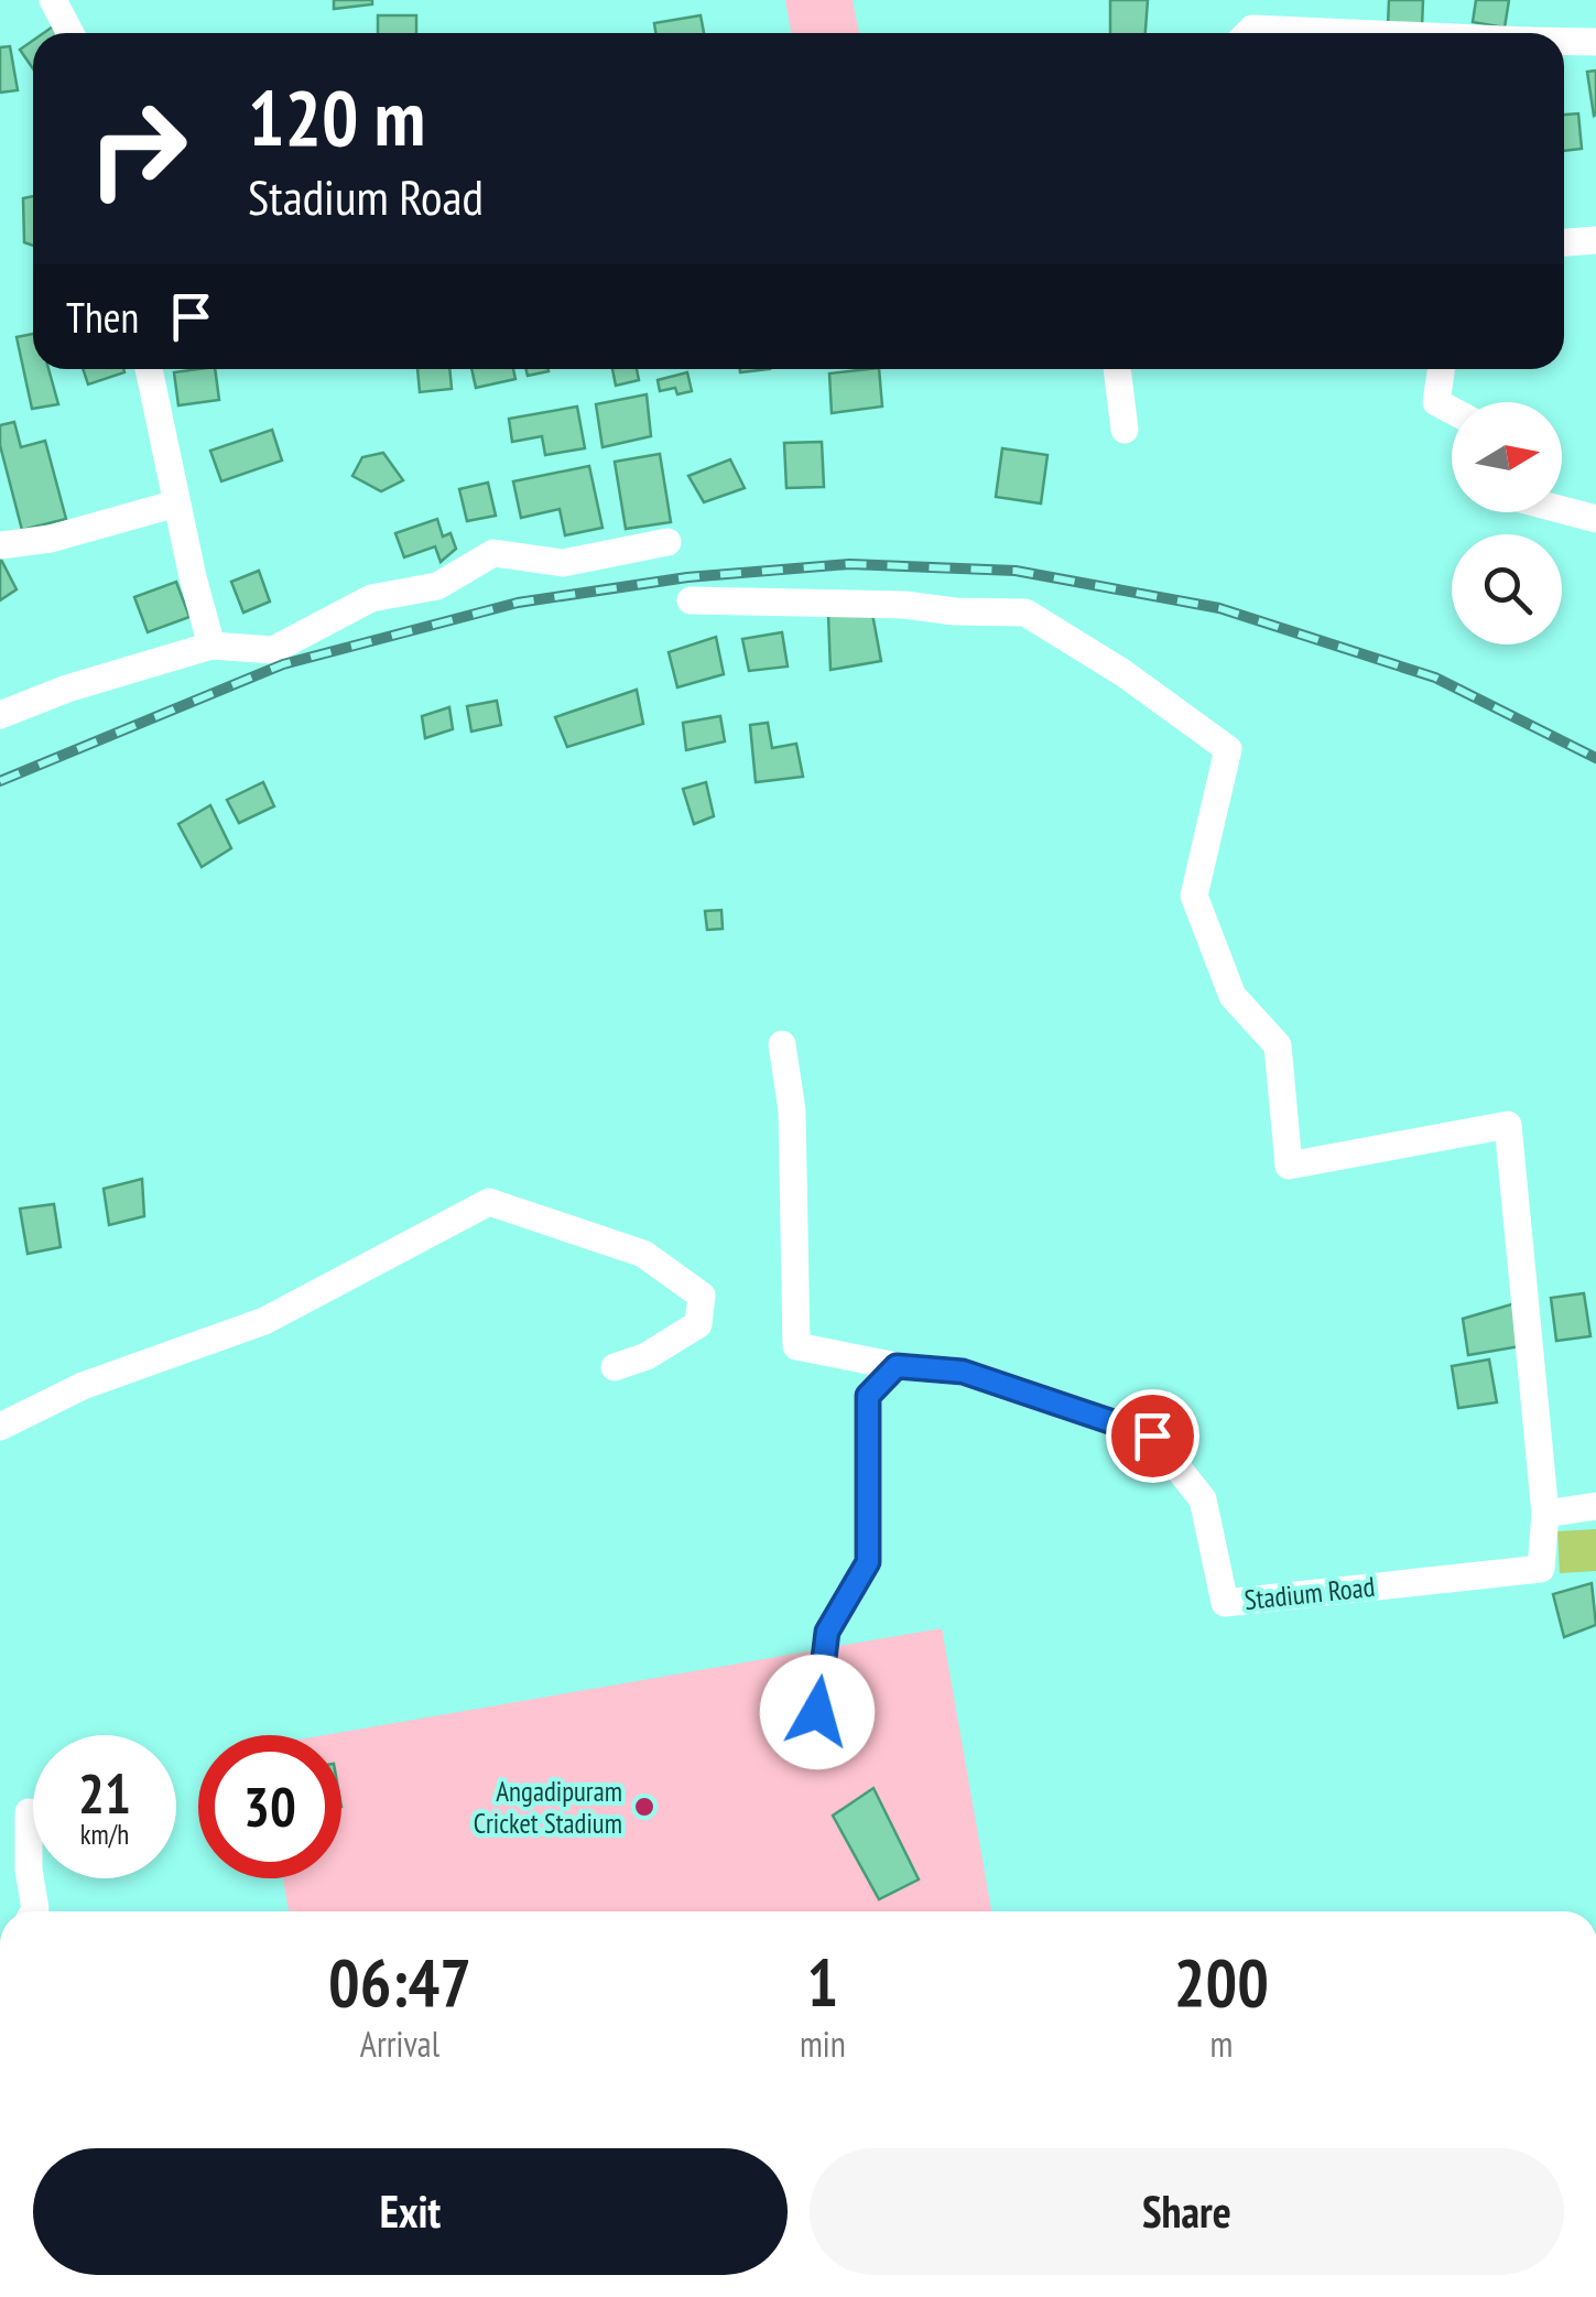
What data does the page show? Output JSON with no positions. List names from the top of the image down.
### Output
{
  "streets": {
    "street": ["Stadium Road"]
  },
  "places": ["Angadipuram Cricket Stadium"],
  "north": "right",
  "page": {
    "turn": ["120 m", "Stadium Road"],
    "then": "Then",
    "speed": "21 km/h",
    "limit": "30",
    "eta": [
      "06:47",
      "Arrival",
      "1",
      "min",
      "200",
      "m"
    ],
    "buttons": ["Exit", "Share"]
  }
}
